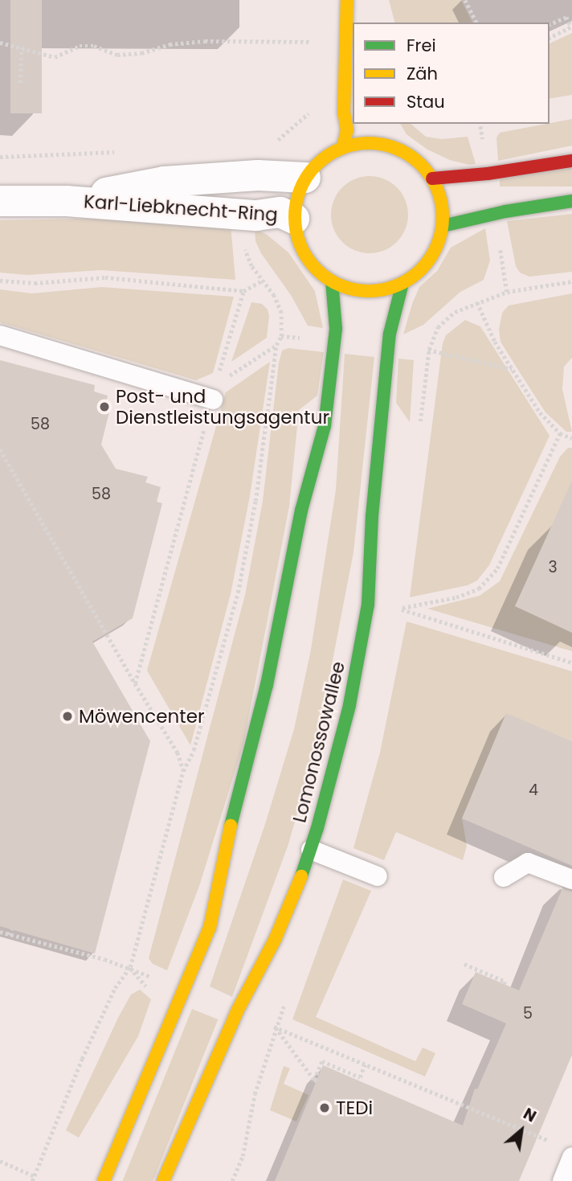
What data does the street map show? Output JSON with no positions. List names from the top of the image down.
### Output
{
  "streets": {
    "street": ["Karl-Liebknecht-Ring", "Lomonossowallee"]
  },
  "crossings": [
    ["Karl-Liebknecht-Ring", "Lomonossowallee"]
  ],
  "places": ["Post- und Dienstleistungsagentur", "Möwencenter", "TEDi"],
  "house_numbers": [
    "58",
    "58",
    "3",
    "4",
    "5"
  ],
  "legend": ["Frei", "Zäh", "Stau"],
  "north": "top right"
}
